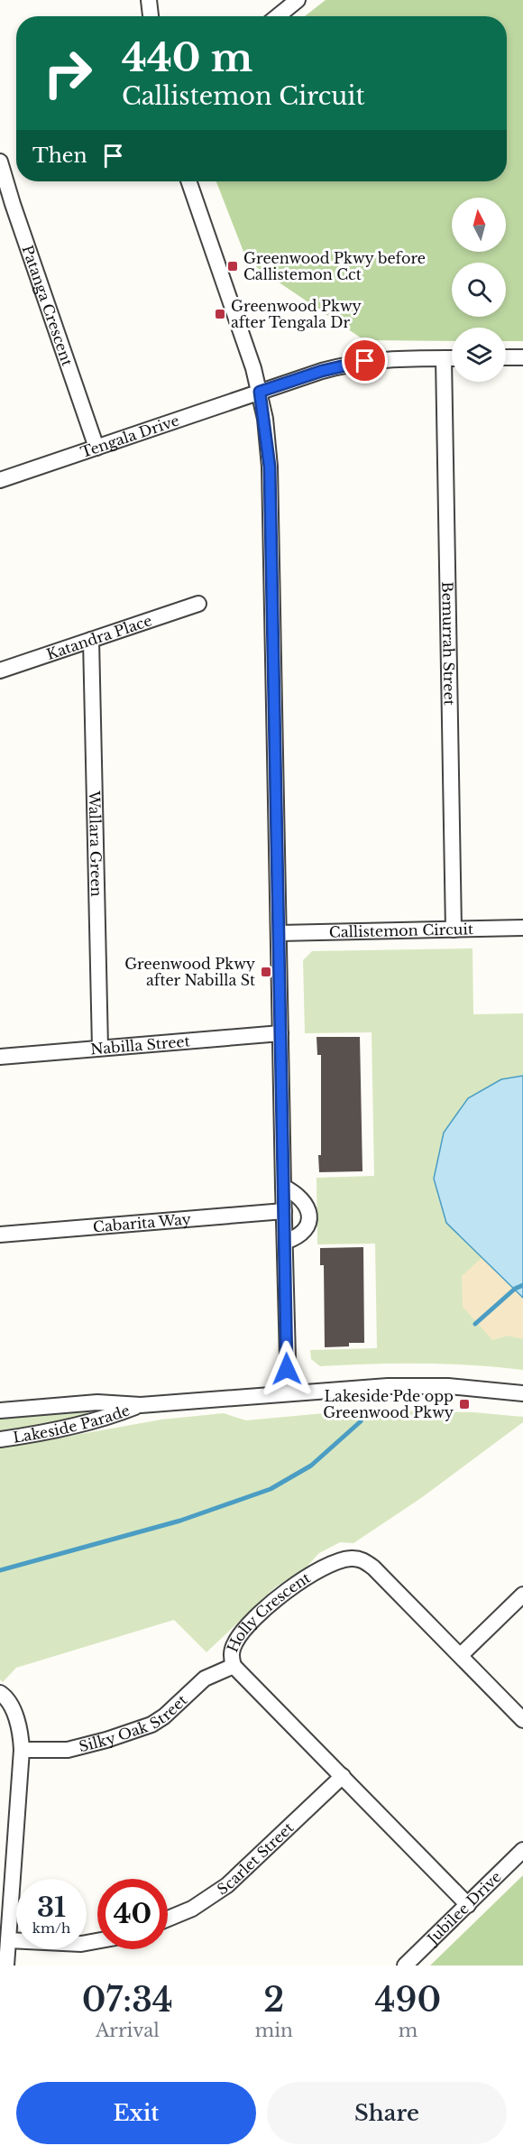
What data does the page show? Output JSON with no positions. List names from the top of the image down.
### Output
{
  "streets": {
    "street": [
      "Patanga Crescent",
      "Tengala Drive",
      "Katandra Place",
      "Bemurrah Street",
      "Wallara Green",
      "Callistemon Circuit",
      "Nabilla Street",
      "Cabarita Way",
      "Lakeside Parade",
      "Holly Crescent",
      "Silky Oak Street",
      "Scarlet Street",
      "Jubilee Drive"
    ]
  },
  "crossings": [
    ["Patanga Crescent", "Tengala Drive"],
    ["Katandra Place", "Wallara Green"],
    ["Bemurrah Street", "Callistemon Circuit"],
    ["Wallara Green", "Nabilla Street"],
    ["Holly Crescent", "Silky Oak Street"],
    ["Holly Crescent", "Scarlet Street"],
    ["Holly Crescent", "Jubilee Drive"]
  ],
  "places": {
    "transit": [
      "Greenwood Pkwy before Callistemon Cct",
      "Greenwood Pkwy after Tengala Dr",
      "Greenwood Pkwy after Nabilla St",
      "Lakeside Pde opp Greenwood Pkwy"
    ]
  },
  "north": "top",
  "page": {
    "turn": ["440 m", "Callistemon Circuit"],
    "then": "Then",
    "speed": "31 km/h",
    "limit": "40",
    "eta": [
      "07:34",
      "Arrival",
      "2",
      "min",
      "490",
      "m"
    ],
    "buttons": ["Exit", "Share"]
  }
}
